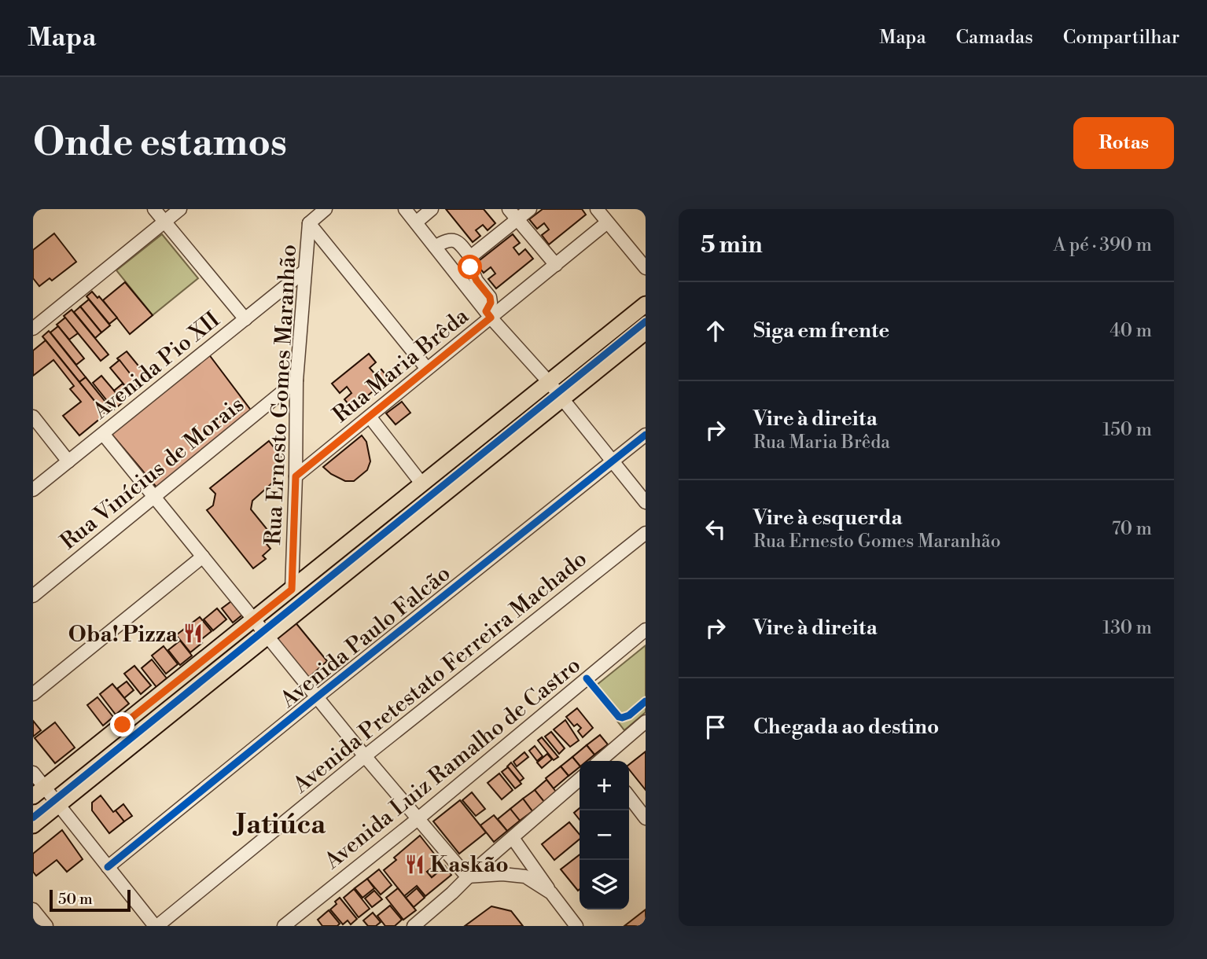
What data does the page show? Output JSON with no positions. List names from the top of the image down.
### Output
{
  "streets": {
    "street": [
      "Avenida Pio XII",
      "Rua Maria Brêda",
      "Rua Ernesto Gomes Maranhão",
      "Rua Vinícius de Morais",
      "Avenida Paulo Falcão",
      "Avenida Pretestato Ferreira Machado",
      "Avenida Luiz Ramalho de Castro"
    ]
  },
  "crossings": [
    ["Avenida Pio XII", "Rua Ernesto Gomes Maranhão"],
    ["Rua Maria Brêda", "Rua Ernesto Gomes Maranhão"],
    ["Rua Ernesto Gomes Maranhão", "Rua Vinícius de Morais"]
  ],
  "districts": ["Jatiúca"],
  "places": {
    "restaurant": ["Oba! Pizza", "Kaskão"]
  },
  "scale_bar": "50 m",
  "page": {
    "header": "Mapa",
    "nav": ["Mapa", "Camadas", "Compartilhar"],
    "buttons": "Rotas",
    "title": "Onde estamos",
    "heading": ["5 min", "A pé · 390 m"],
    "list": [
      ["Siga em frente", "40 m"],
      ["Vire à direita", "Rua Maria Brêda", "150 m"],
      ["Vire à esquerda", "Rua Ernesto Gomes Maranhão", "70 m"],
      ["Vire à direita", "130 m"],
      "Chegada ao destino"
    ],
    "map_buttons": ["+", "−"],
    "scale": "50 m"
  }
}
